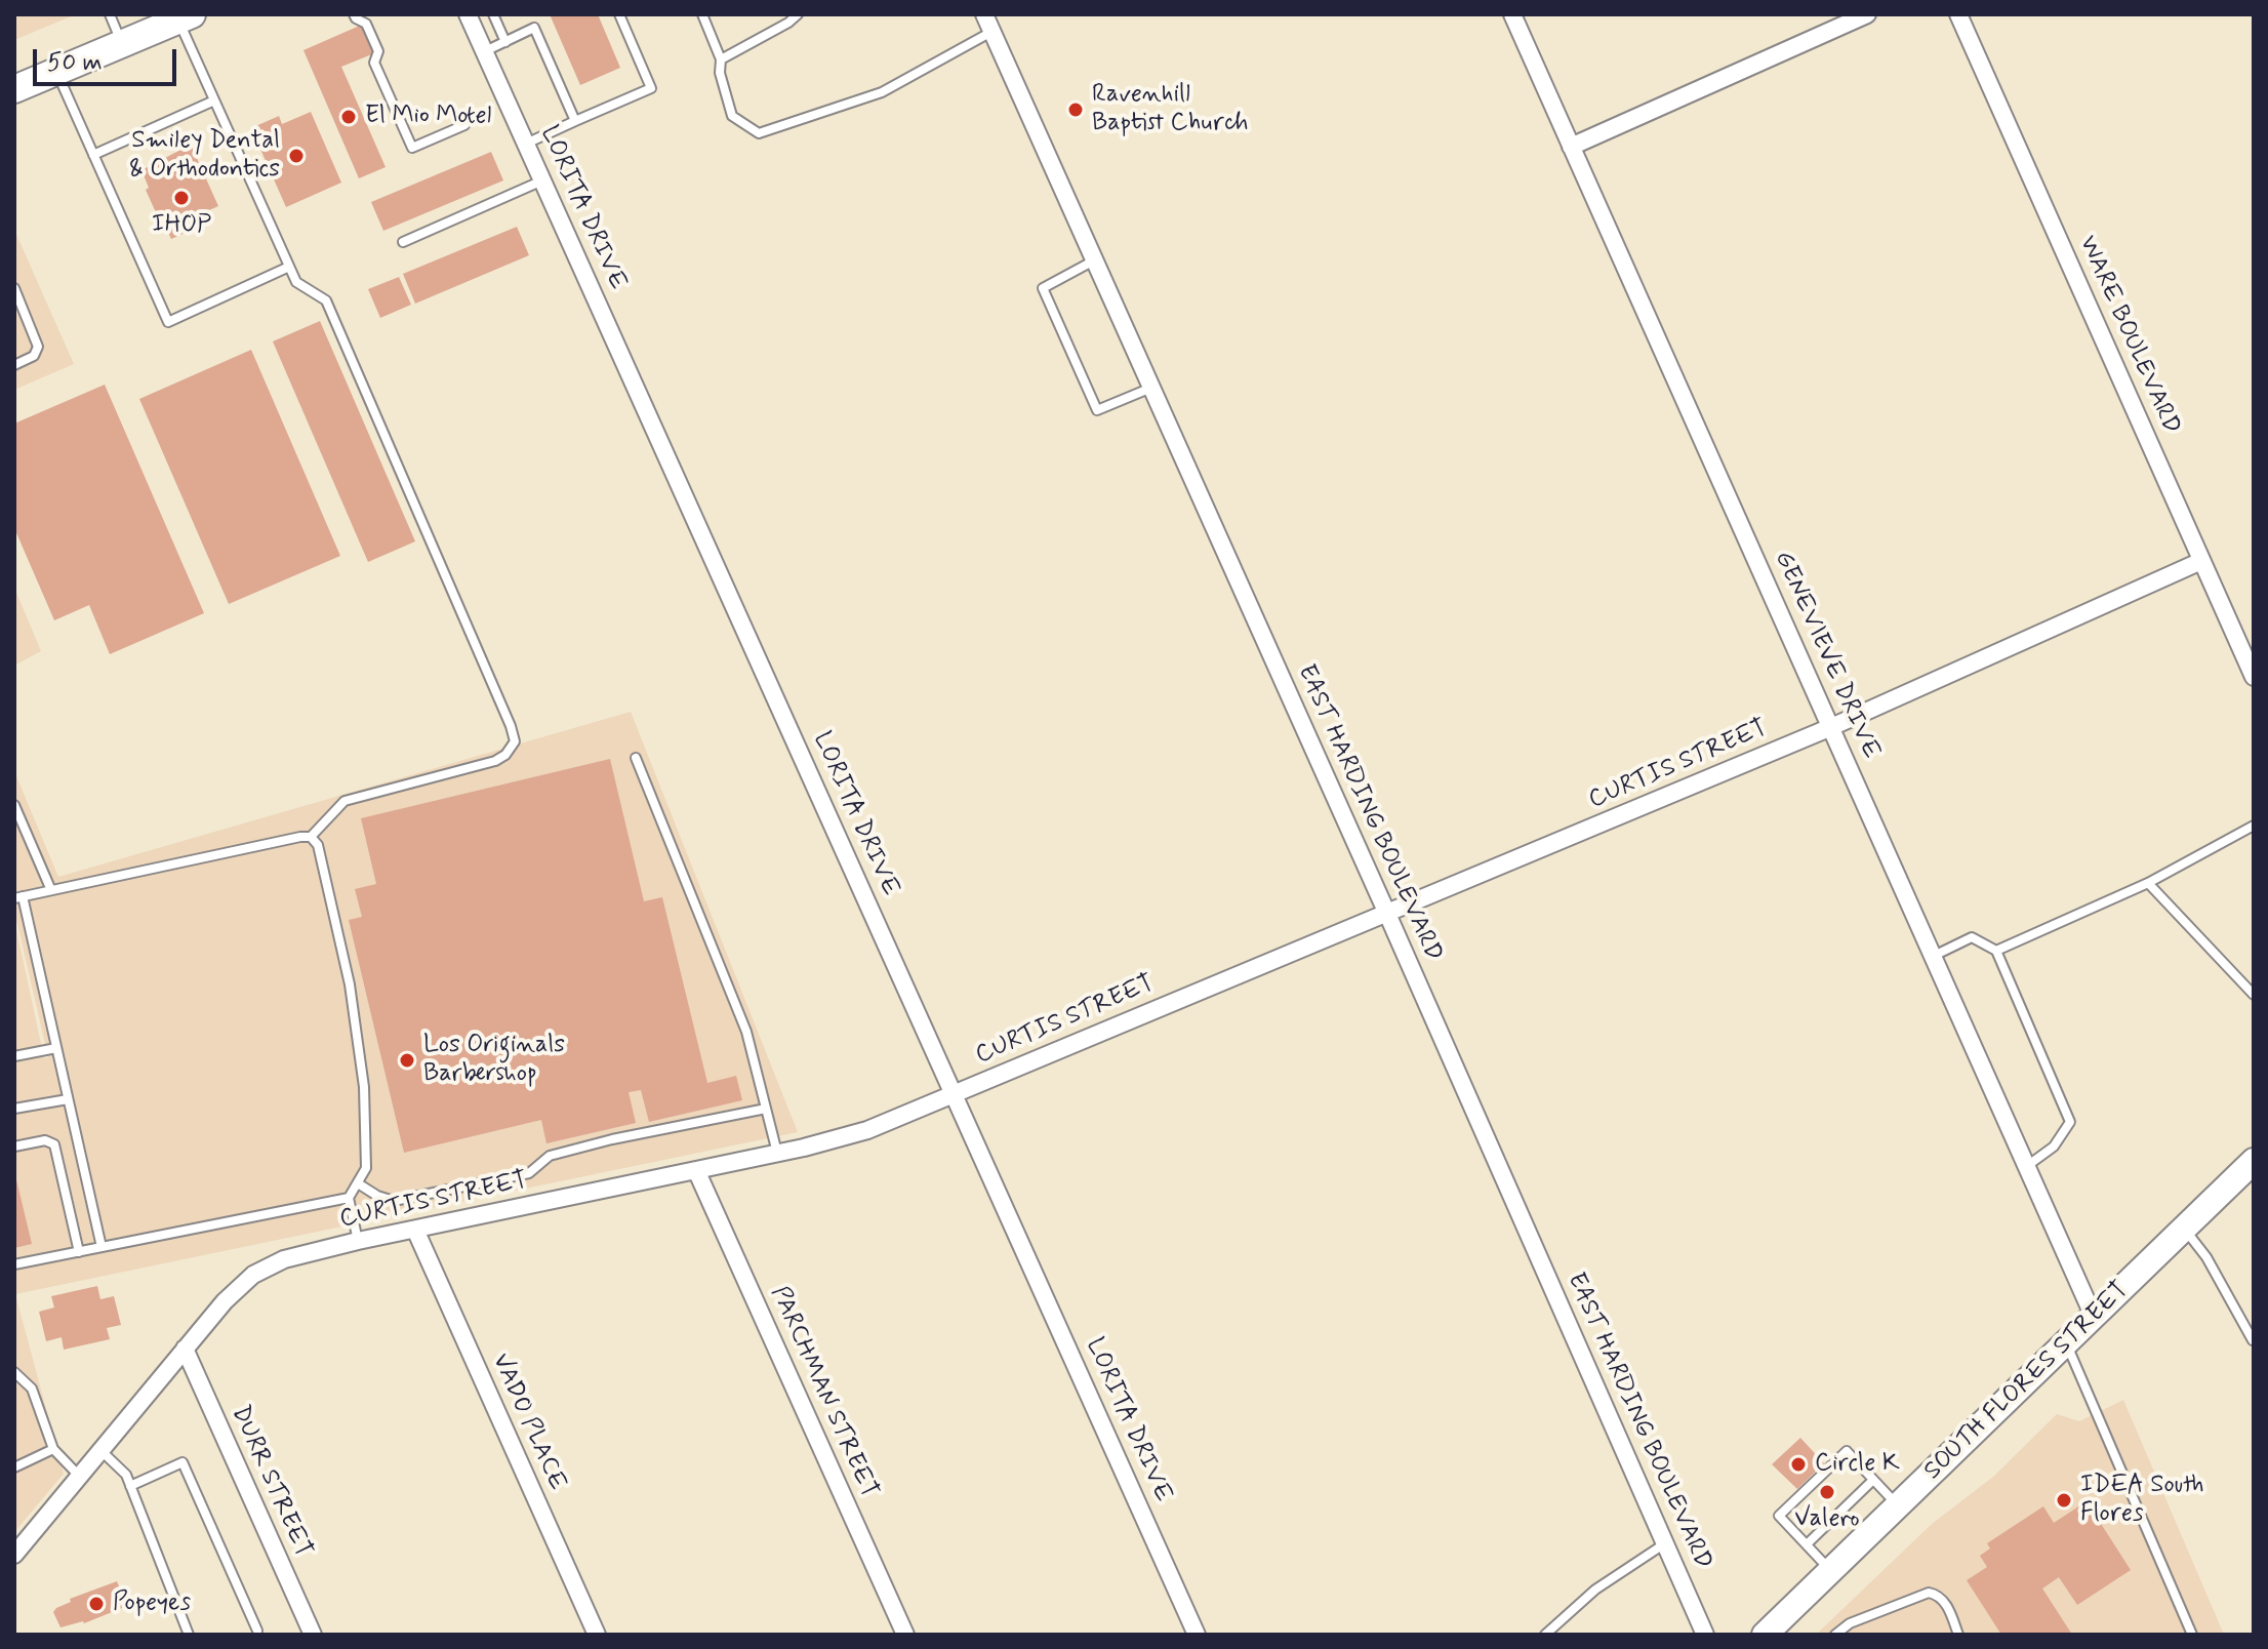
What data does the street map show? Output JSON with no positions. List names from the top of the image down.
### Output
{
  "streets": {
    "main road": ["SOUTH FLORES STREET"],
    "street": [
      "LORITA DRIVE",
      "WARE BOULEVARD",
      "GENEVIEVE DRIVE",
      "CURTIS STREET",
      "EAST HARDING BOULEVARD",
      "PARCHMAN STREET",
      "VADO PLACE",
      "DURR STREET"
    ]
  },
  "crossings": [
    ["LORITA DRIVE", "CURTIS STREET"],
    ["WARE BOULEVARD", "CURTIS STREET"],
    ["GENEVIEVE DRIVE", "CURTIS STREET"],
    ["GENEVIEVE DRIVE", "SOUTH FLORES STREET"],
    ["CURTIS STREET", "EAST HARDING BOULEVARD"],
    ["CURTIS STREET", "PARCHMAN STREET"],
    ["CURTIS STREET", "VADO PLACE"],
    ["CURTIS STREET", "DURR STREET"]
  ],
  "places": [
    "Ravenhill Baptist Church",
    "El Mio Motel",
    "Smiley Dental & Orthodontics",
    "IHOP",
    "Los Originals Barbershop",
    "Circle K",
    "Valero",
    "IDEA South Flores",
    "Popeyes"
  ],
  "scale_bar": "50 m"
}
